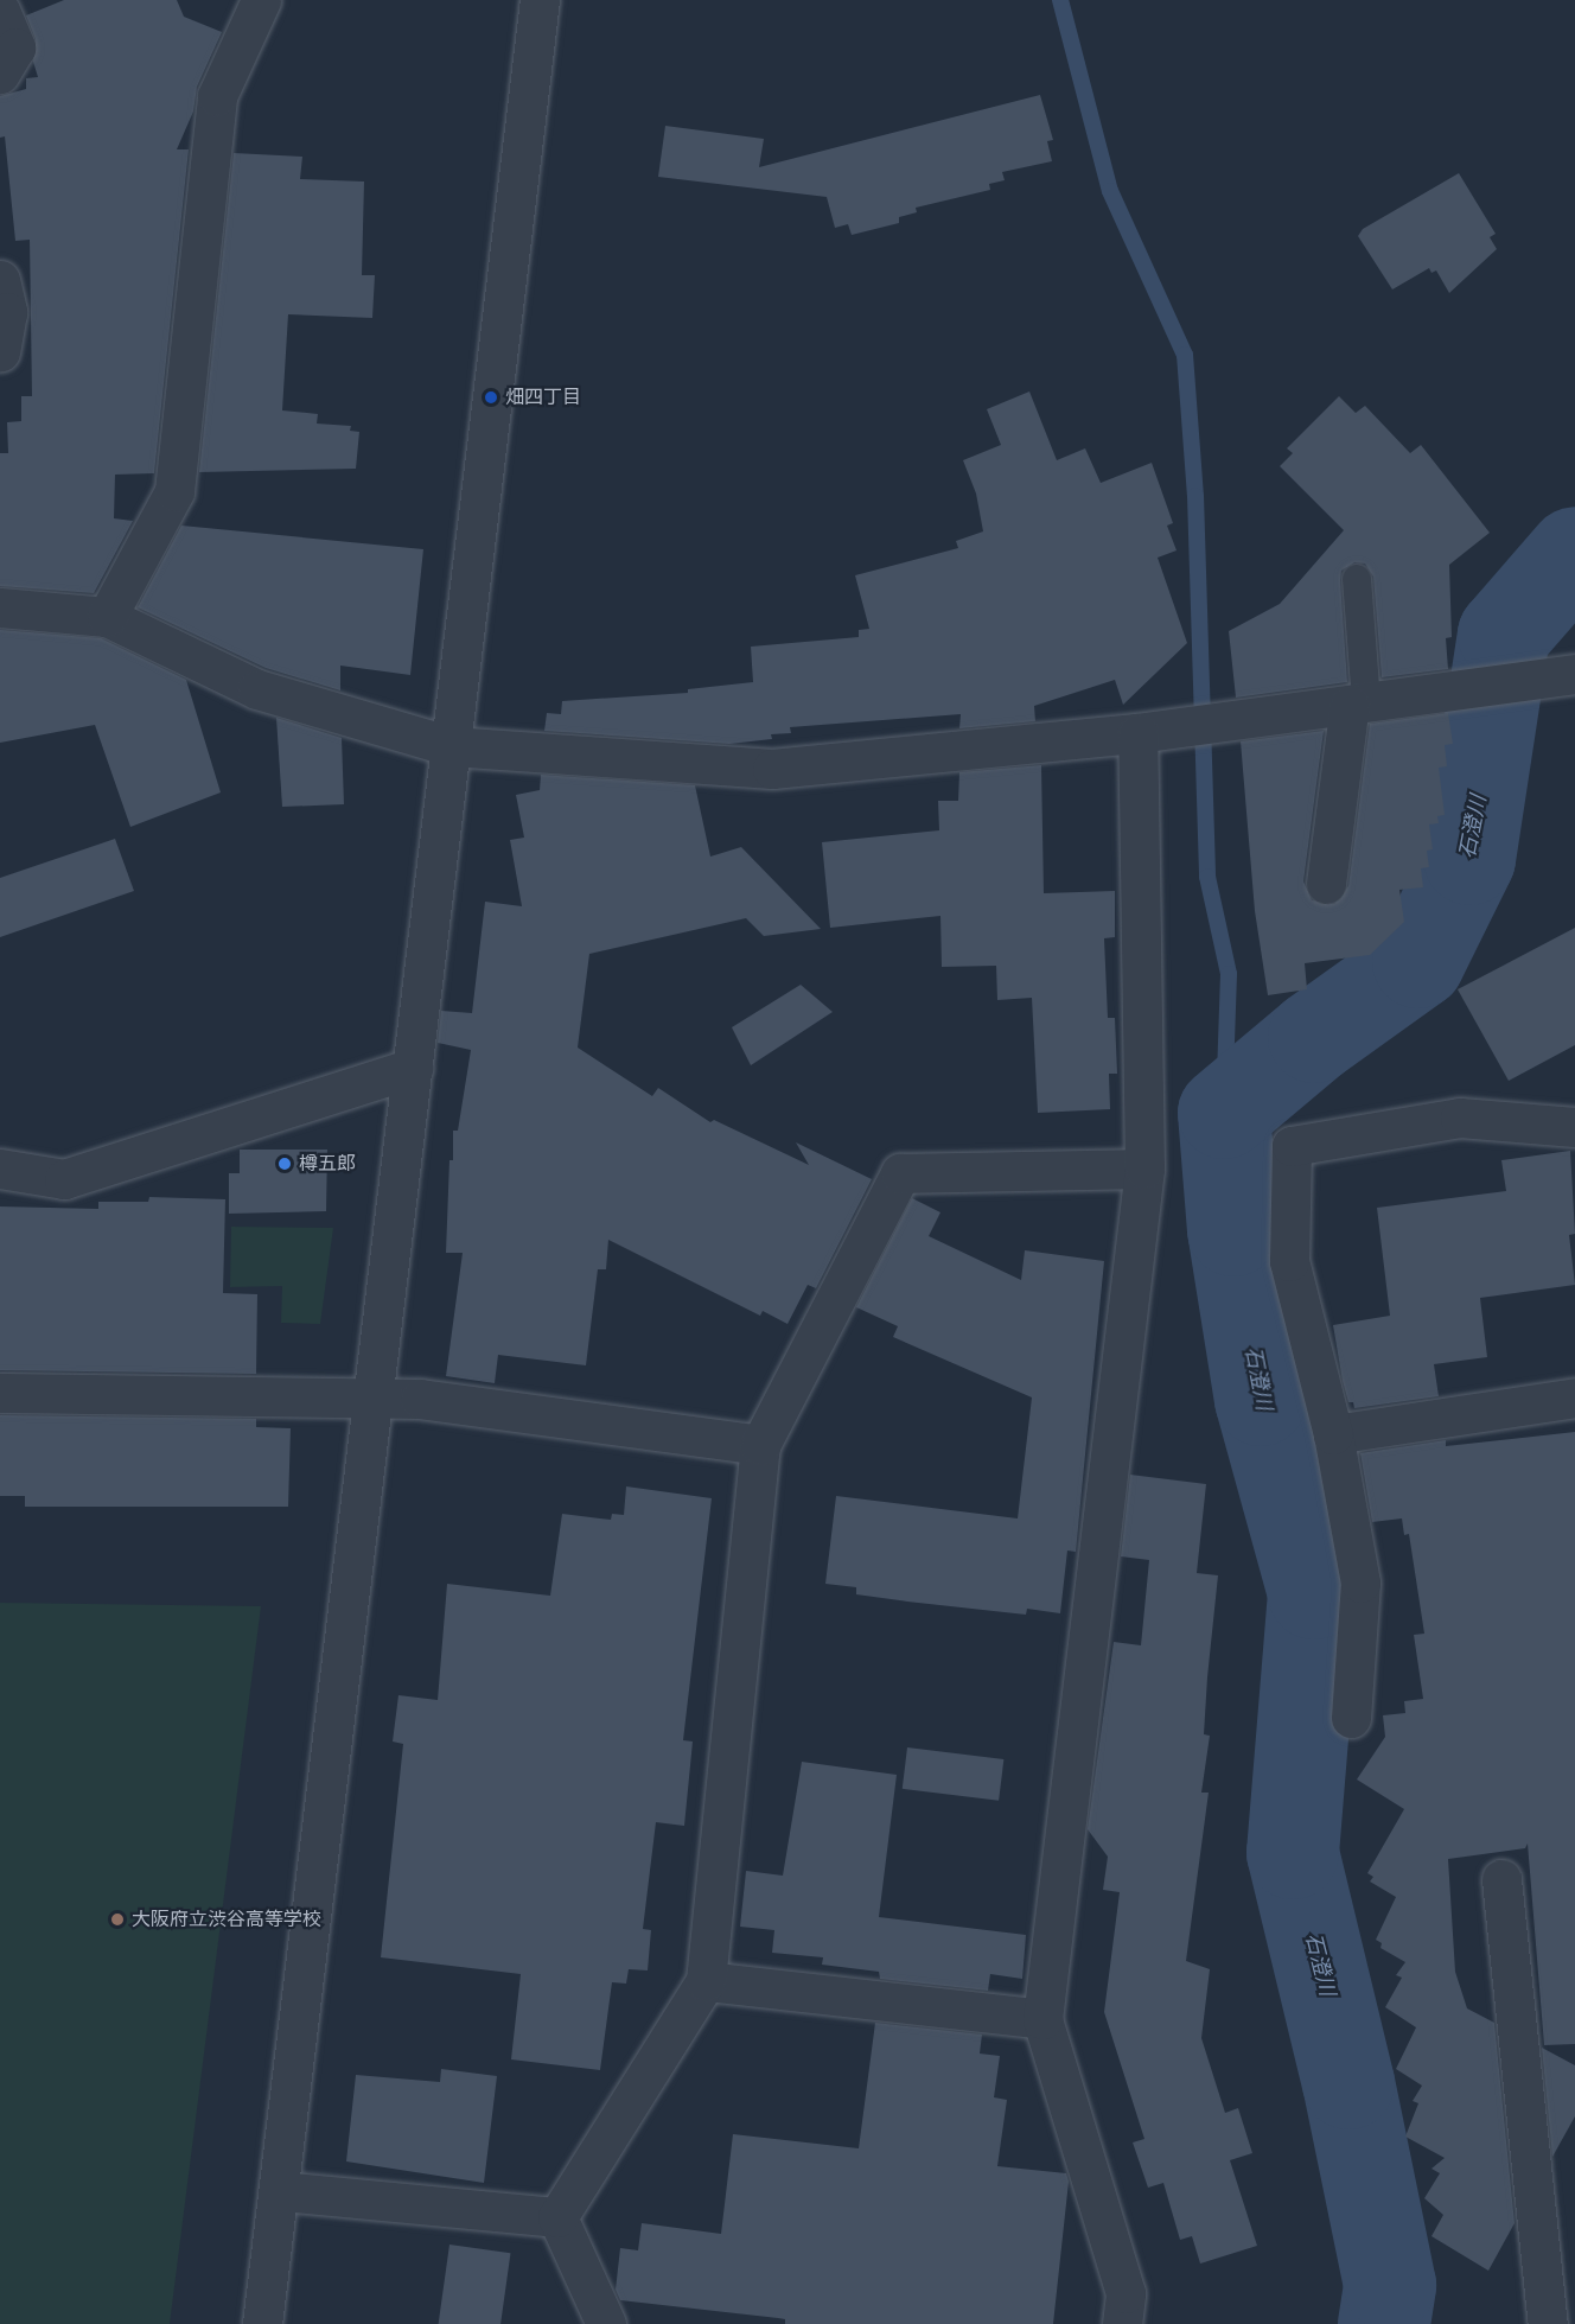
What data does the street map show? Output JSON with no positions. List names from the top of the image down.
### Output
{
  "water": ["石澄川"],
  "places": ["畑四丁目", "樽五郎", "大阪府立渋谷高等学校"]
}
